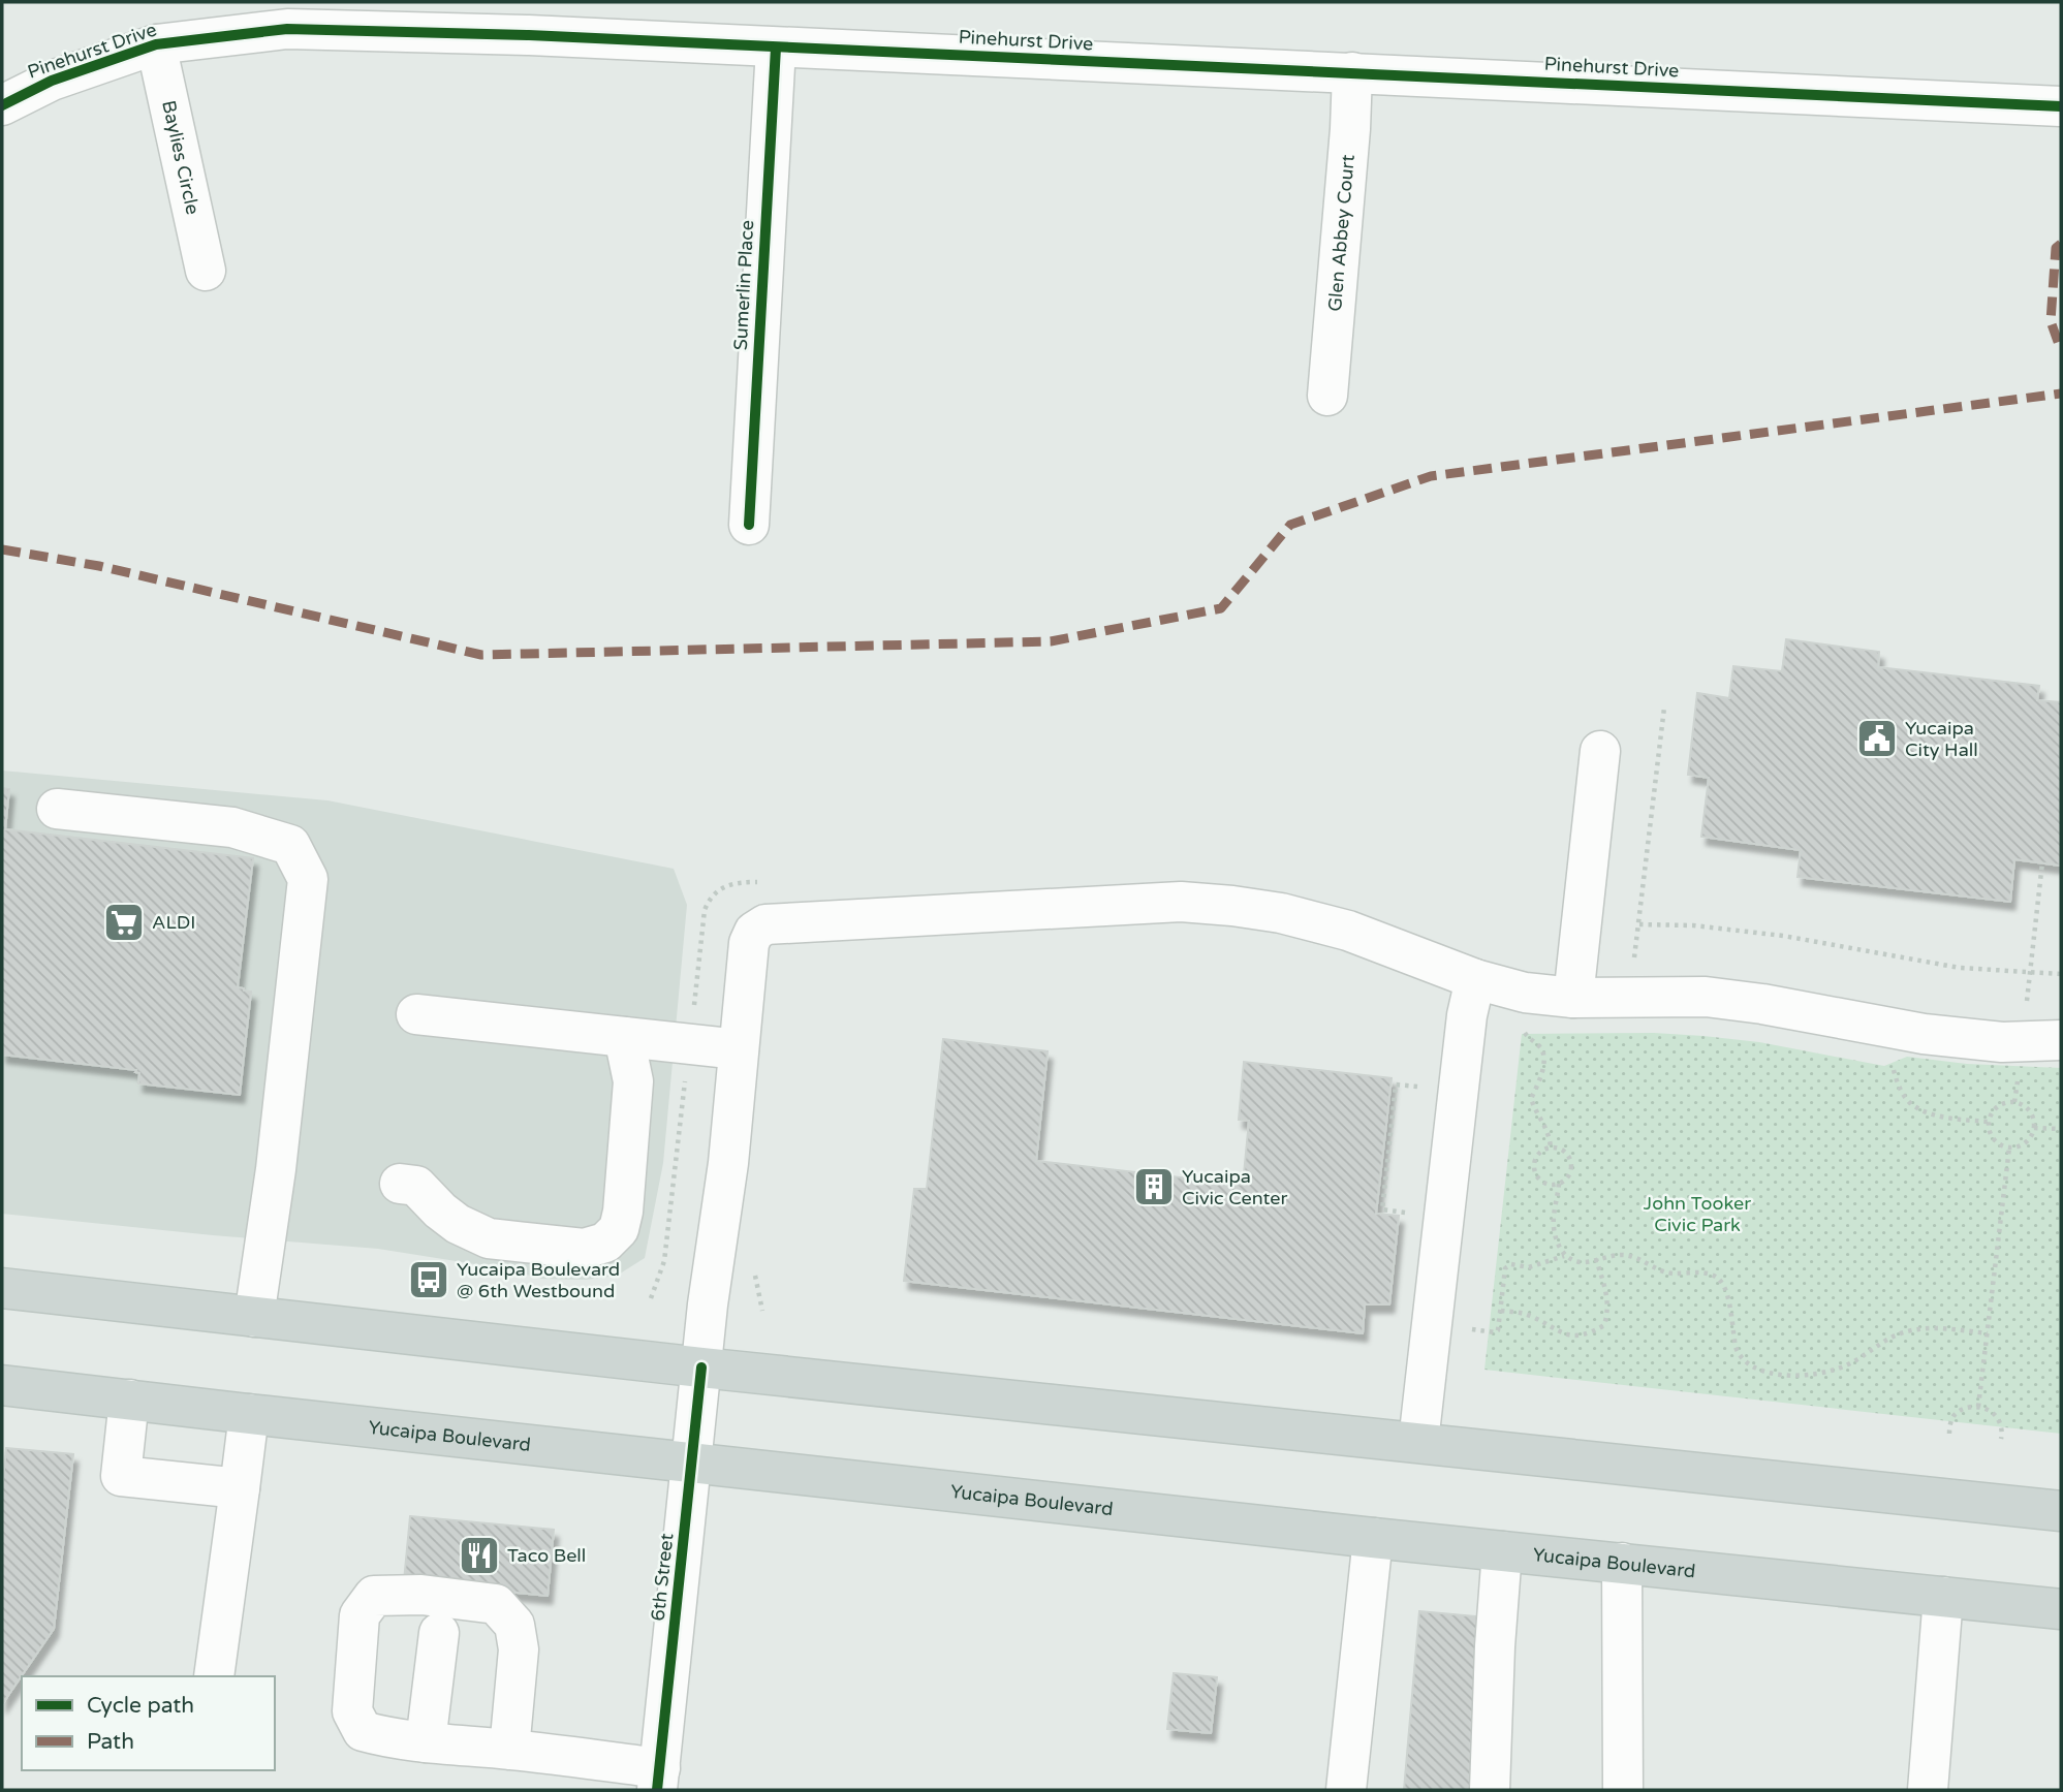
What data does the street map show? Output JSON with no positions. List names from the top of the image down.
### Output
{
  "streets": {
    "main road": ["Yucaipa Boulevard"],
    "street": [
      "Pinehurst Drive",
      "Baylies Circle",
      "Glen Abbey Court",
      "Sumerlin Place",
      "6th Street"
    ]
  },
  "crossings": [
    ["Pinehurst Drive", "Baylies Circle"],
    ["Pinehurst Drive", "Glen Abbey Court"],
    ["Pinehurst Drive", "Sumerlin Place"],
    ["Yucaipa Boulevard", "6th Street"]
  ],
  "parks": ["John Tooker Civic Park"],
  "places": {
    "public building": ["Yucaipa City Hall"],
    "supermarket": ["ALDI"],
    "building": ["Yucaipa Civic Center"],
    "bus stop": ["Yucaipa Boulevard @ 6th Westbound"],
    "restaurant": ["Taco Bell"]
  },
  "legend": ["Cycle path", "Path"]
}
